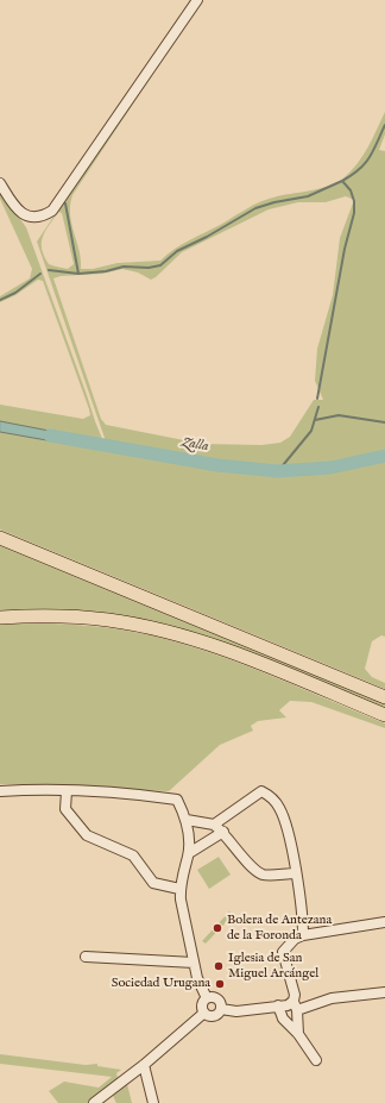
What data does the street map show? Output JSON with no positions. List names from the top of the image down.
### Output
{
  "water": ["Zalla"],
  "places": ["Bolera de Antezana de la Foronda", "Iglesia de San Miguel Arcángel", "Sociedad Urugana"]
}
